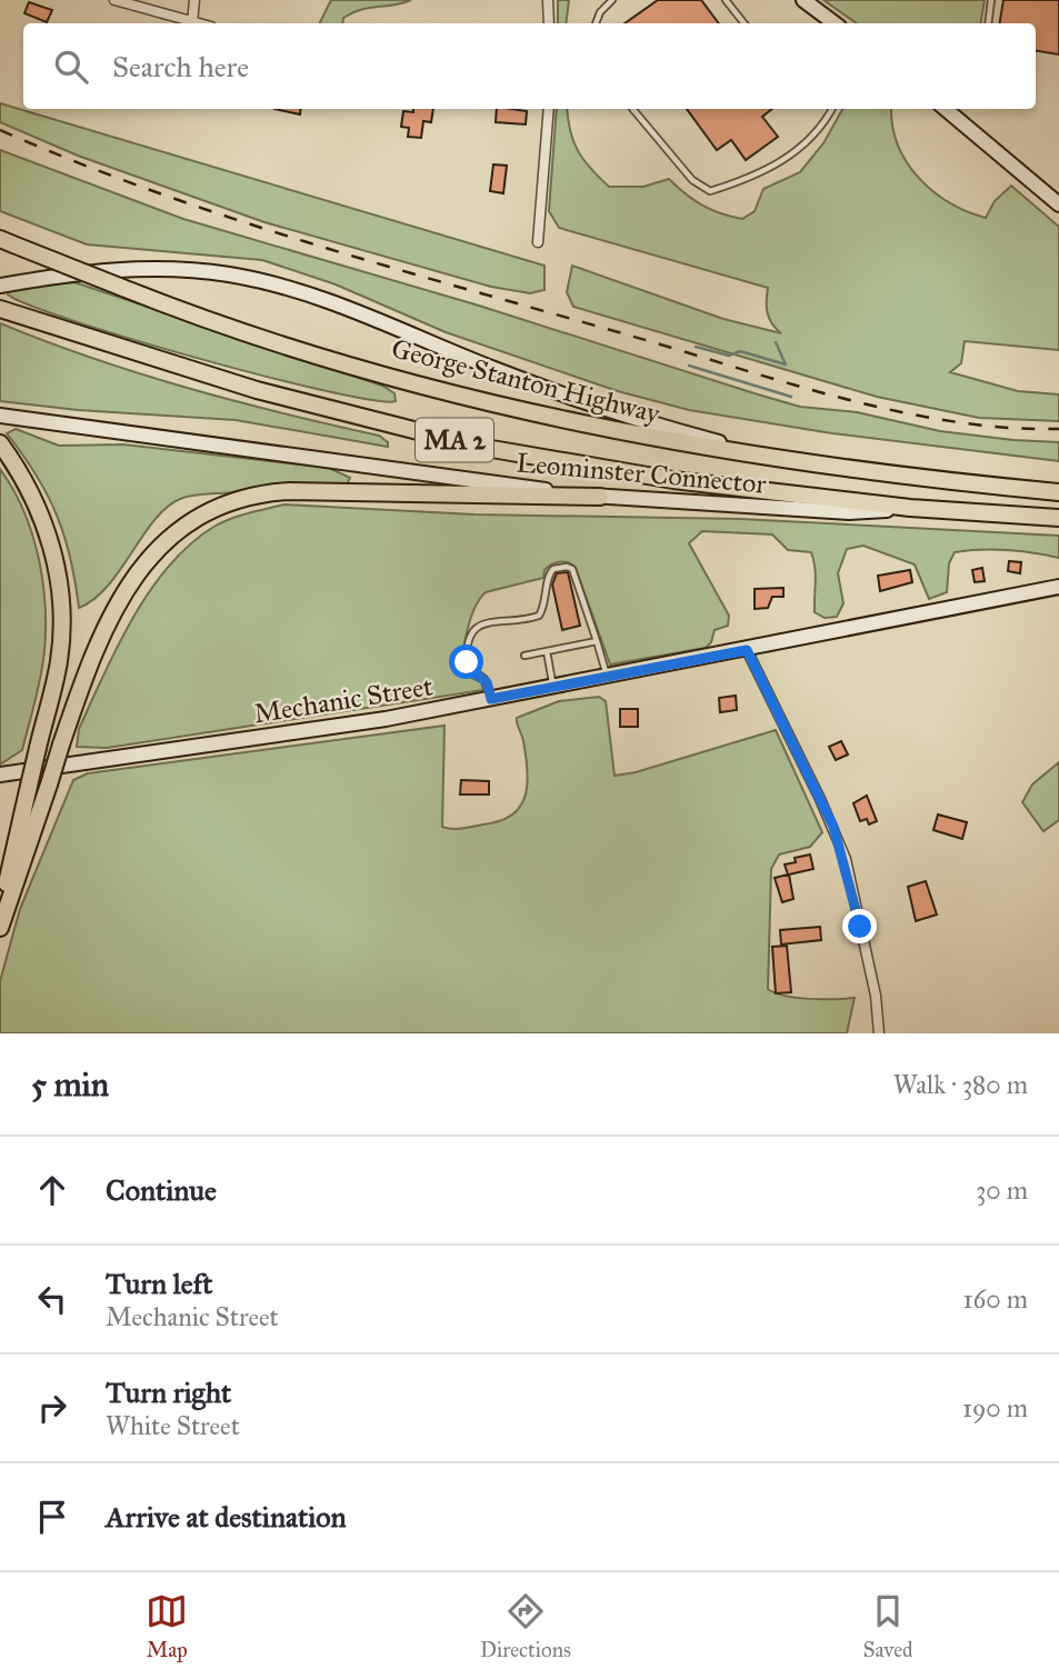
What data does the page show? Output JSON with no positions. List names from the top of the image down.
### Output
{
  "streets": {
    "highway": ["George Stanton Highway", "MA 2"],
    "main road": ["Leominster Connector", "Mechanic Street"]
  },
  "crossings": [
    ["George Stanton Highway", "Leominster Connector"],
    ["MA 2", "Leominster Connector"]
  ],
  "page": {
    "search": "Search here",
    "heading": ["5 min", "Walk · 380 m"],
    "list": [
      ["Continue", "30 m"],
      ["Turn left", "Mechanic Street", "160 m"],
      ["Turn right", "White Street", "190 m"],
      "Arrive at destination"
    ],
    "nav": ["Map", "Directions", "Saved"]
  }
}
